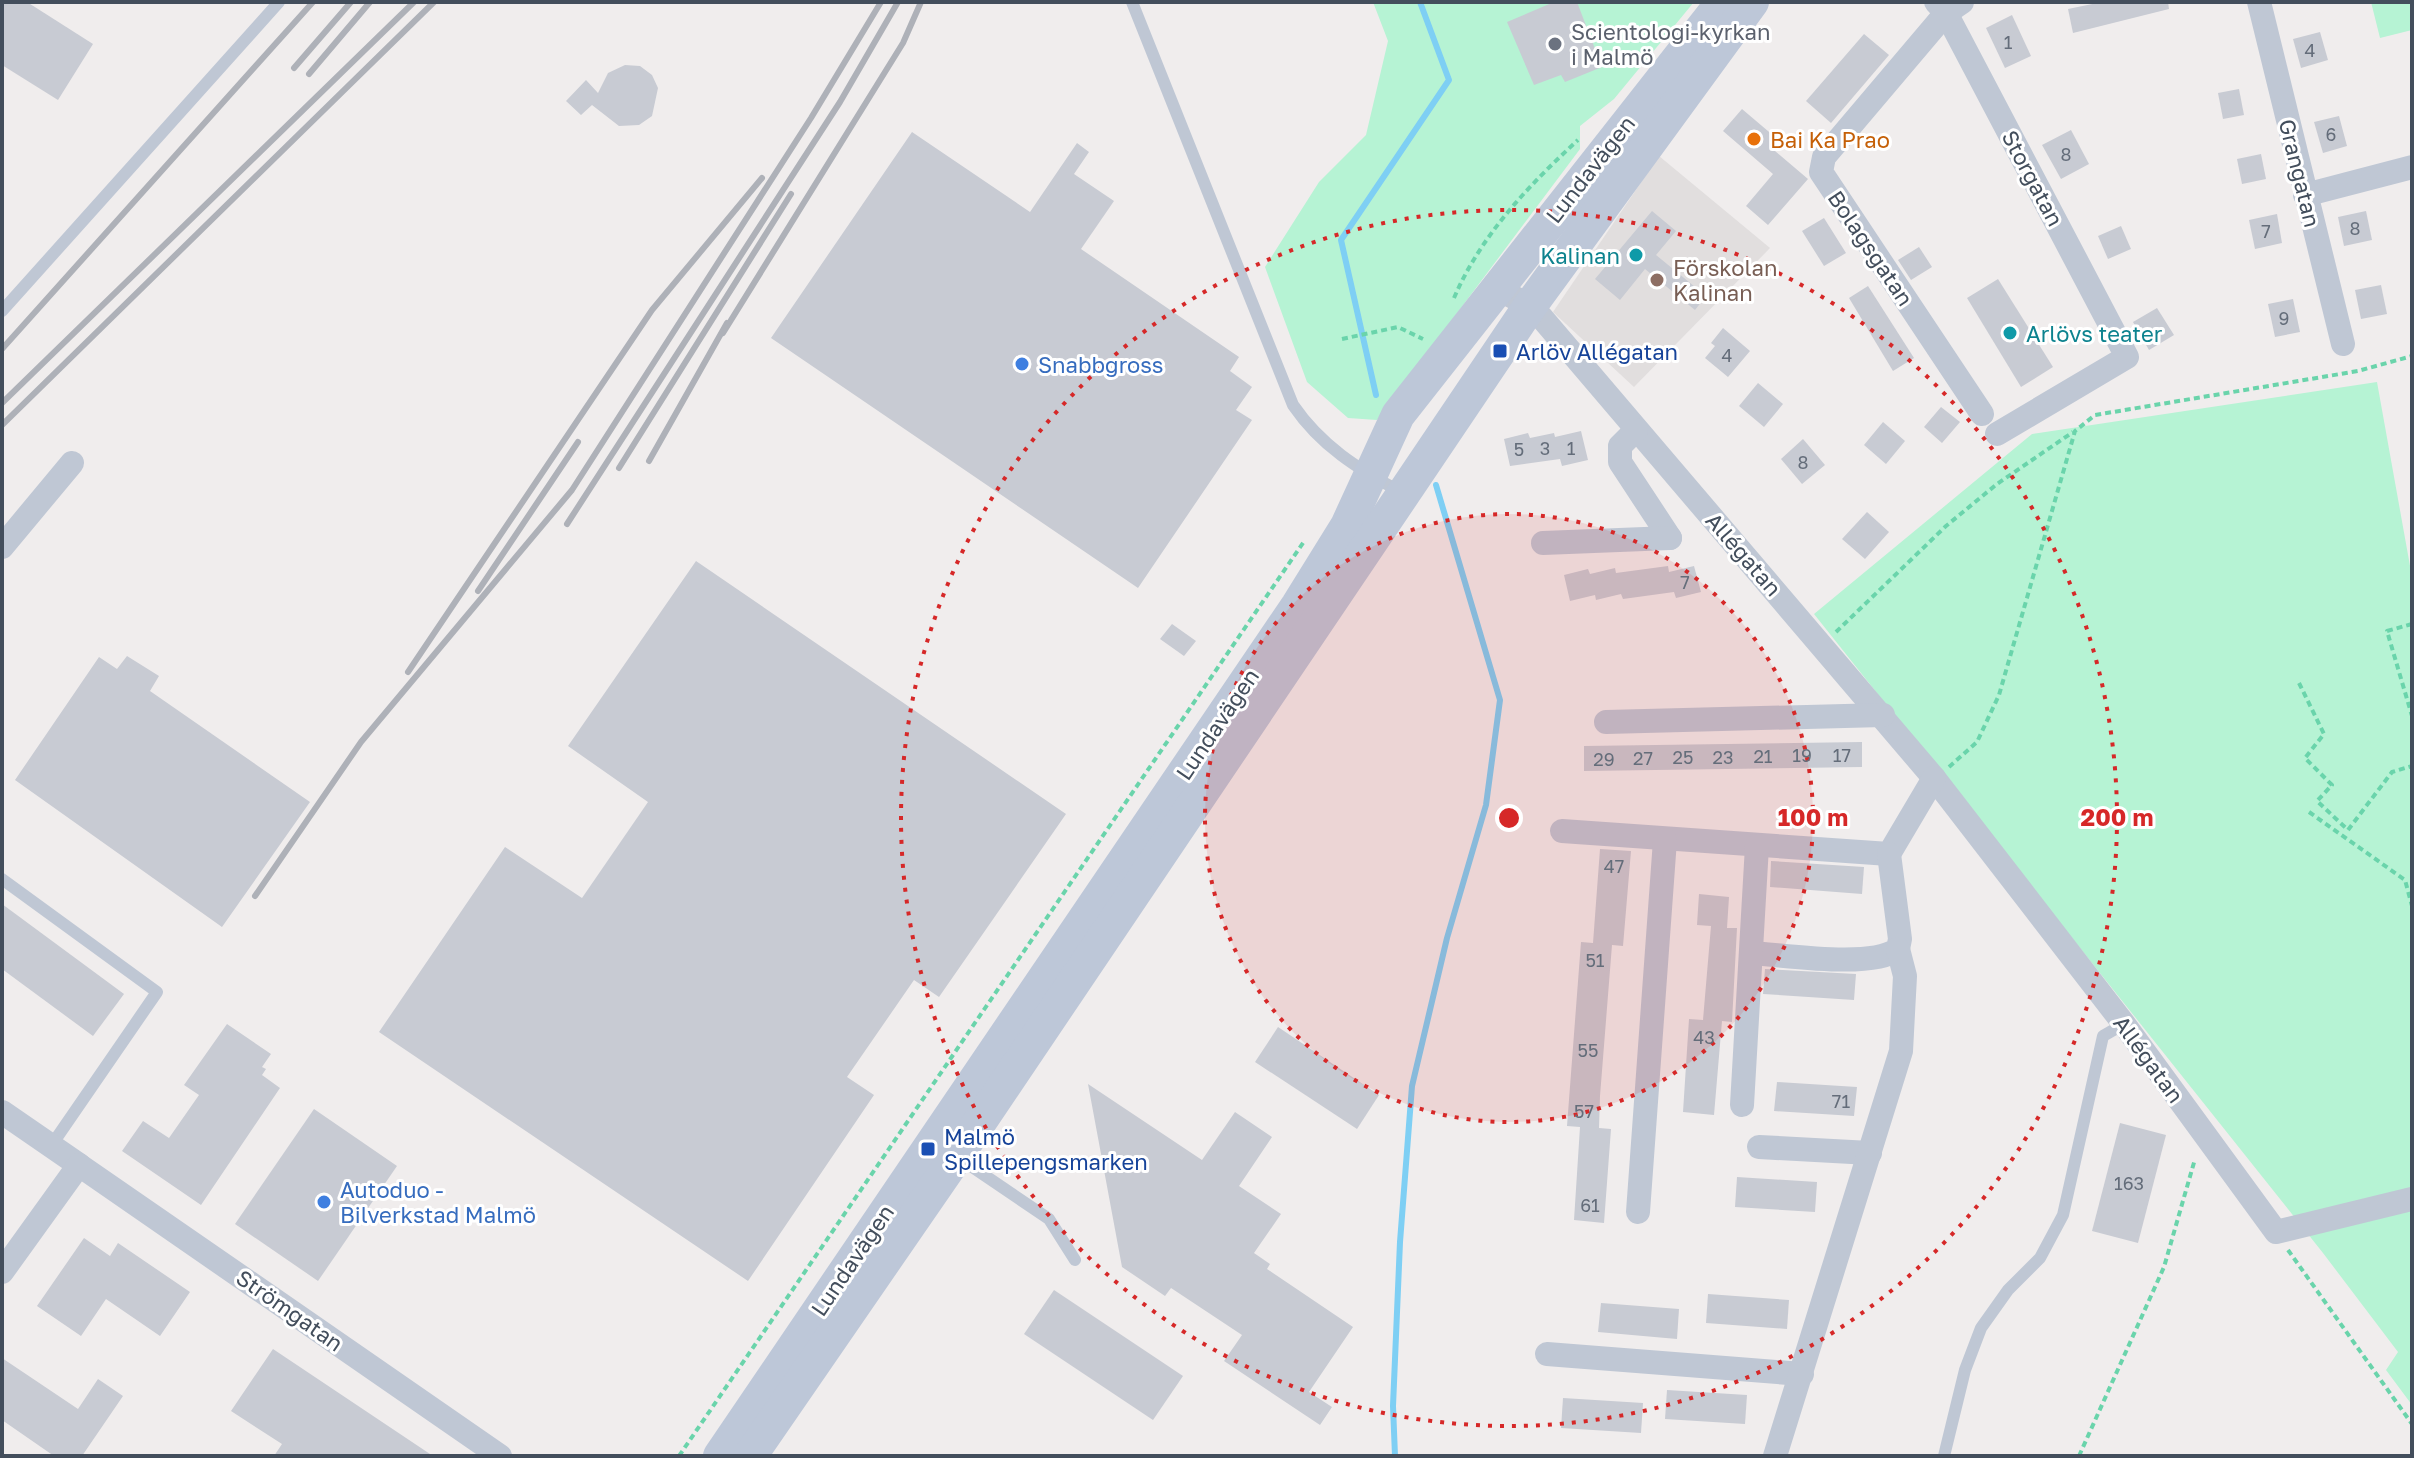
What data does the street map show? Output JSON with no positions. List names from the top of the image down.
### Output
{
  "streets": {
    "main road": ["Lundavägen"],
    "street": [
      "Grangatan",
      "Storgatan",
      "Bolagsgatan",
      "Allégatan",
      "Strömgatan"
    ]
  },
  "crossings": [
    ["Lundavägen", "Allégatan"],
    ["Storgatan", "Bolagsgatan"]
  ],
  "places": {
    "other": [
      "Scientologi-kyrkan i Malmö",
      "Bai Ka Prao",
      "Kalinan",
      "Förskolan Kalinan",
      "Arlövs teater",
      "Snabbgross",
      "Autoduo - Bilverkstad Malmö"
    ],
    "transit": ["Arlöv Allégatan", "Malmö Spillepengsmarken"]
  },
  "house_numbers": [
    "1",
    "4",
    "6",
    "8",
    "8",
    "7",
    "9",
    "4",
    "3",
    "1",
    "5",
    "8",
    "7",
    "19",
    "17",
    "21",
    "25",
    "23",
    "27",
    "29",
    "47",
    "51",
    "43",
    "55",
    "71",
    "57",
    "163",
    "61"
  ],
  "rings": ["100 m", "200 m"]
}
